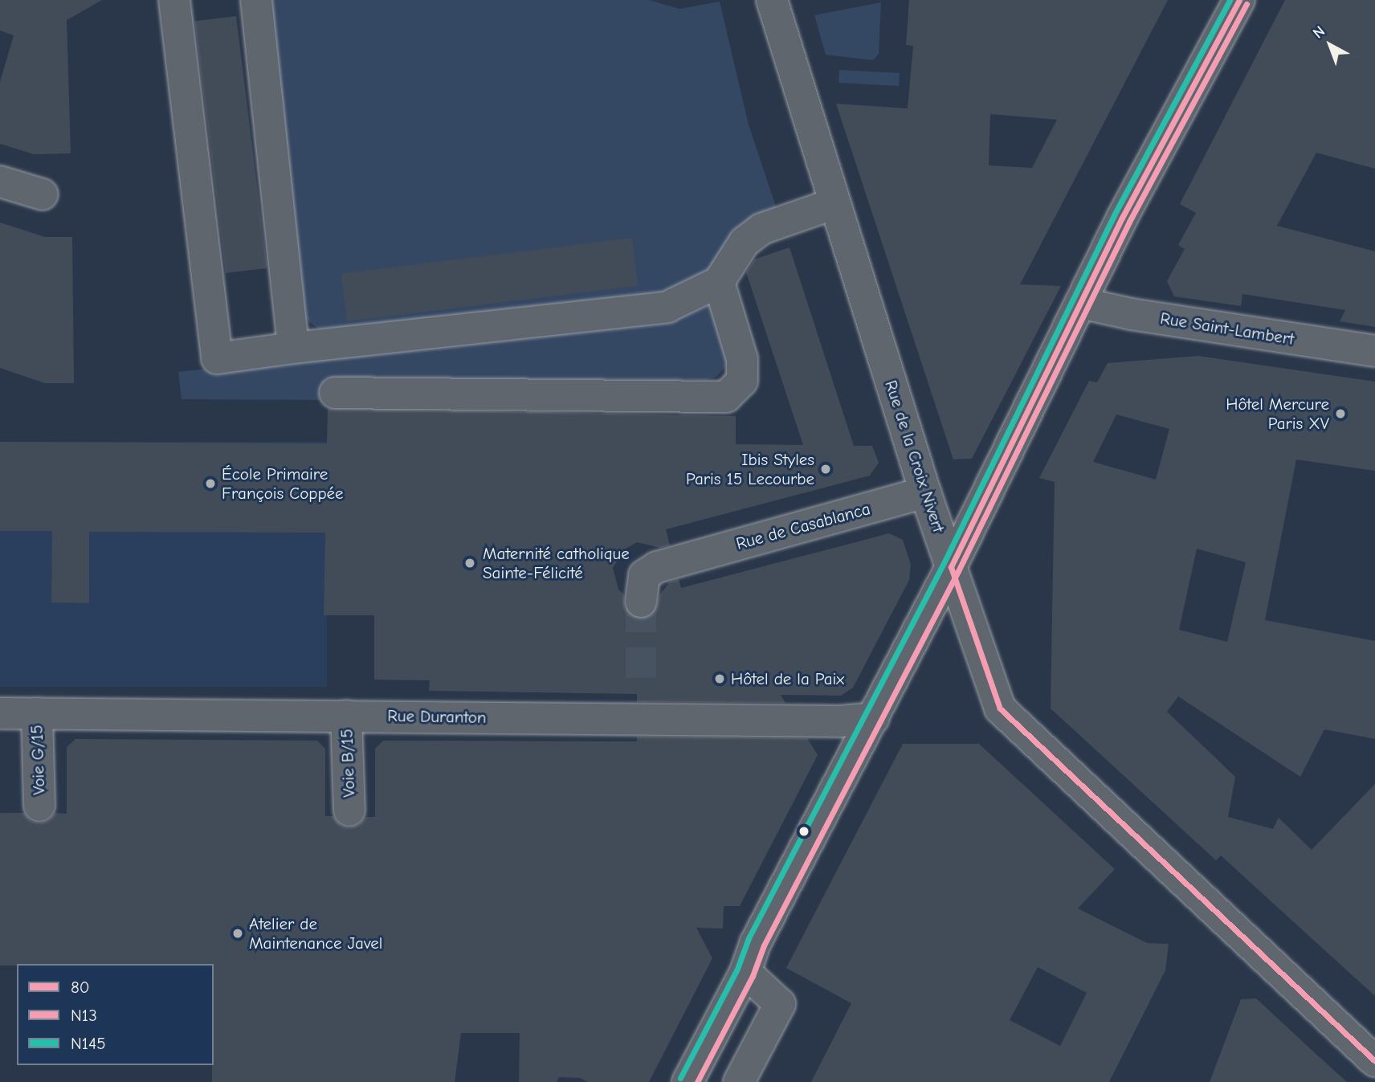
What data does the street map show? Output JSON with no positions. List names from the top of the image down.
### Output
{
  "streets": {
    "street": [
      "Rue Saint-Lambert",
      "Rue de la Croix Nivert",
      "Rue de Casablanca",
      "Rue Duranton",
      "Voie G/15",
      "Voie B/15"
    ]
  },
  "crossings": [
    ["Rue de la Croix Nivert", "Rue de Casablanca"],
    ["Rue Duranton", "Voie G/15"],
    ["Rue Duranton", "Voie B/15"]
  ],
  "places": [
    "Hôtel Mercure Paris XV",
    "Ibis Styles Paris 15 Lecourbe",
    "École Primaire François Coppée",
    "Maternité catholique Sainte-Félicité",
    "Hôtel de la Paix",
    "Atelier de Maintenance Javel"
  ],
  "lines": ["transit line 80", "transit line N145", "transit line N13"],
  "legend": ["80", "N13", "N145"],
  "north": "top left"
}
